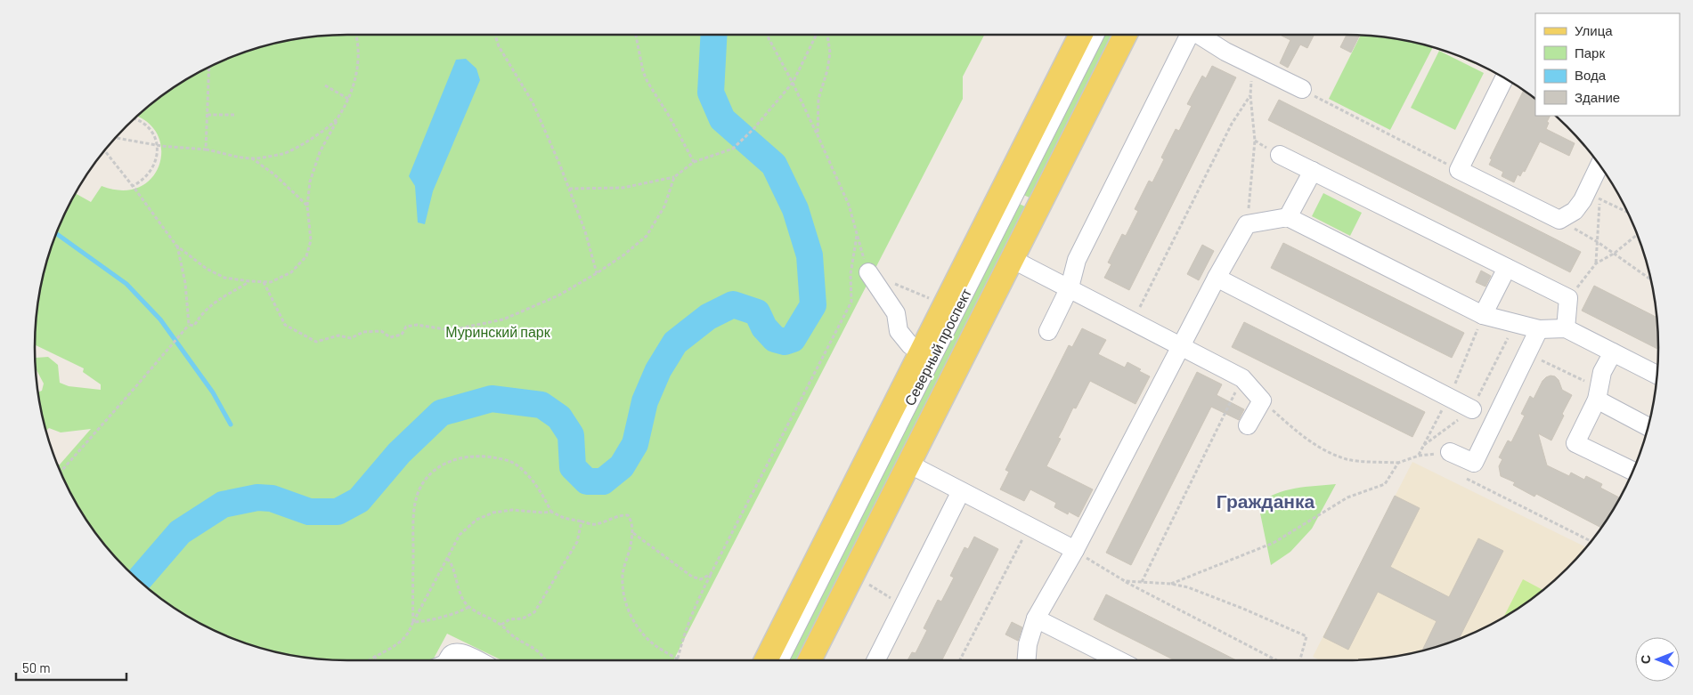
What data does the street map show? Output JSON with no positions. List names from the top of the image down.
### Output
{
  "streets": {
    "main road": ["Северный проспект"]
  },
  "districts": ["Гражданка"],
  "parks": ["Муринский парк"],
  "legend": [
    "Улица",
    "Парк",
    "Вода",
    "Здание"
  ],
  "scale_bar": "50 m",
  "north": "left"
}
